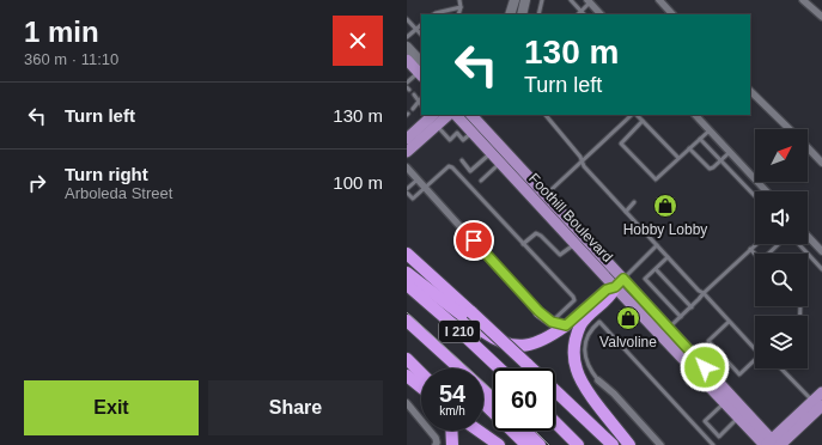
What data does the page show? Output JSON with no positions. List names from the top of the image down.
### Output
{
  "streets": {
    "highway": ["I 210"],
    "main road": ["Foothill Boulevard"]
  },
  "places": {
    "shop": ["Hobby Lobby", "Valvoline"]
  },
  "north": "top right",
  "page": {
    "heading": ["1 min", "360 m · 11:10"],
    "turn": ["130 m", "Turn left"],
    "list": [
      {
        "name": "Turn left",
        "value": "130 m"
      },
      {
        "name": "Turn right",
        "note": "Arboleda Street",
        "value": "100 m"
      }
    ],
    "speed": "54 km/h",
    "limit": "60",
    "buttons": ["Exit", "Share"]
  }
}
